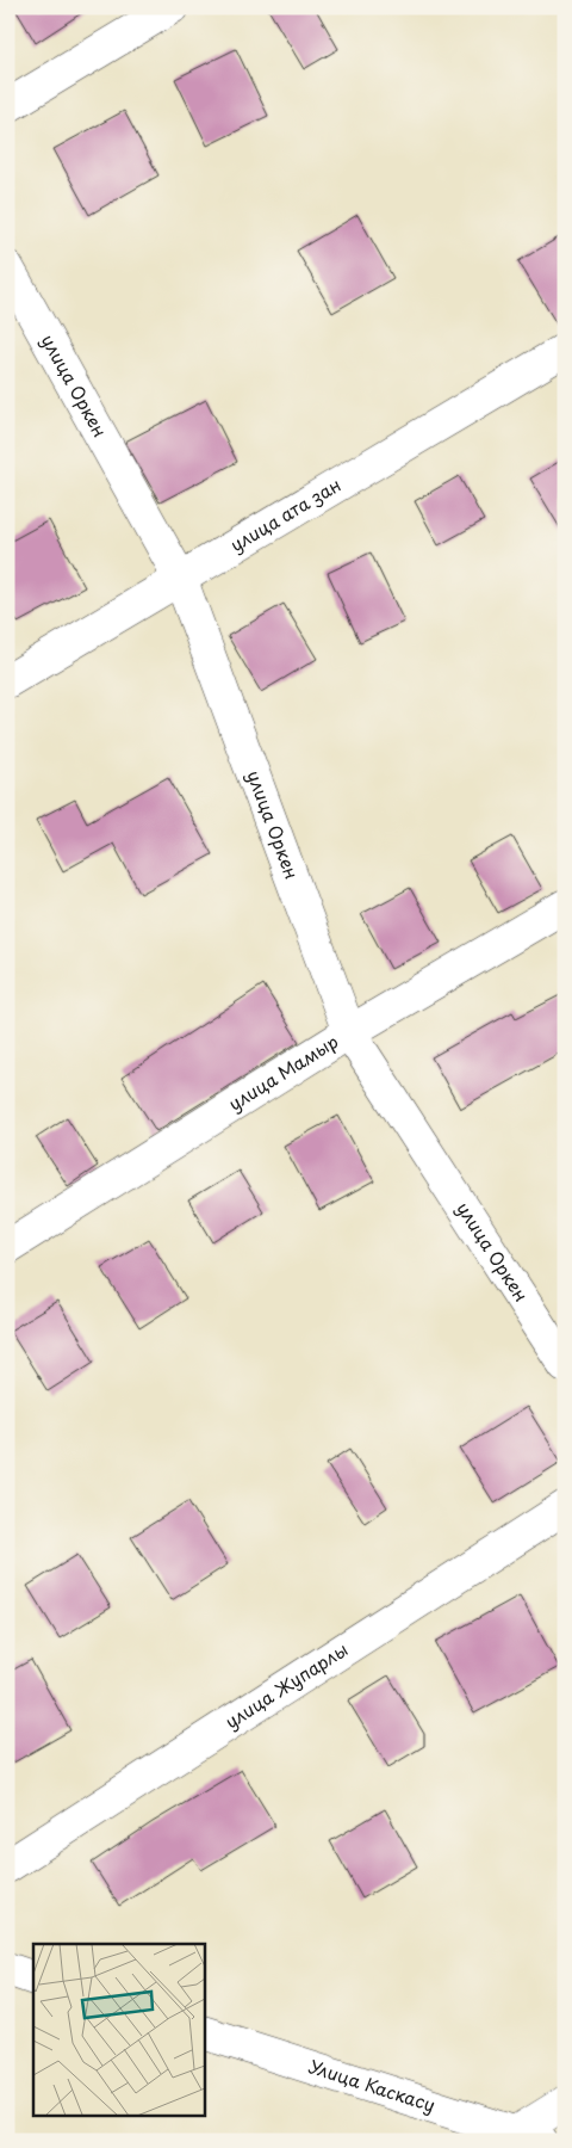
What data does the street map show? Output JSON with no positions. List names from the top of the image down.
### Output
{
  "streets": {
    "street": [
      "улица Оркен",
      "улица ата зан",
      "улица Мамыр",
      "улица Жупарлы",
      "Улица Каскасу"
    ]
  },
  "crossings": [
    ["улица Оркен", "улица ата зан"],
    ["улица Оркен", "улица Мамыр"]
  ]
}
